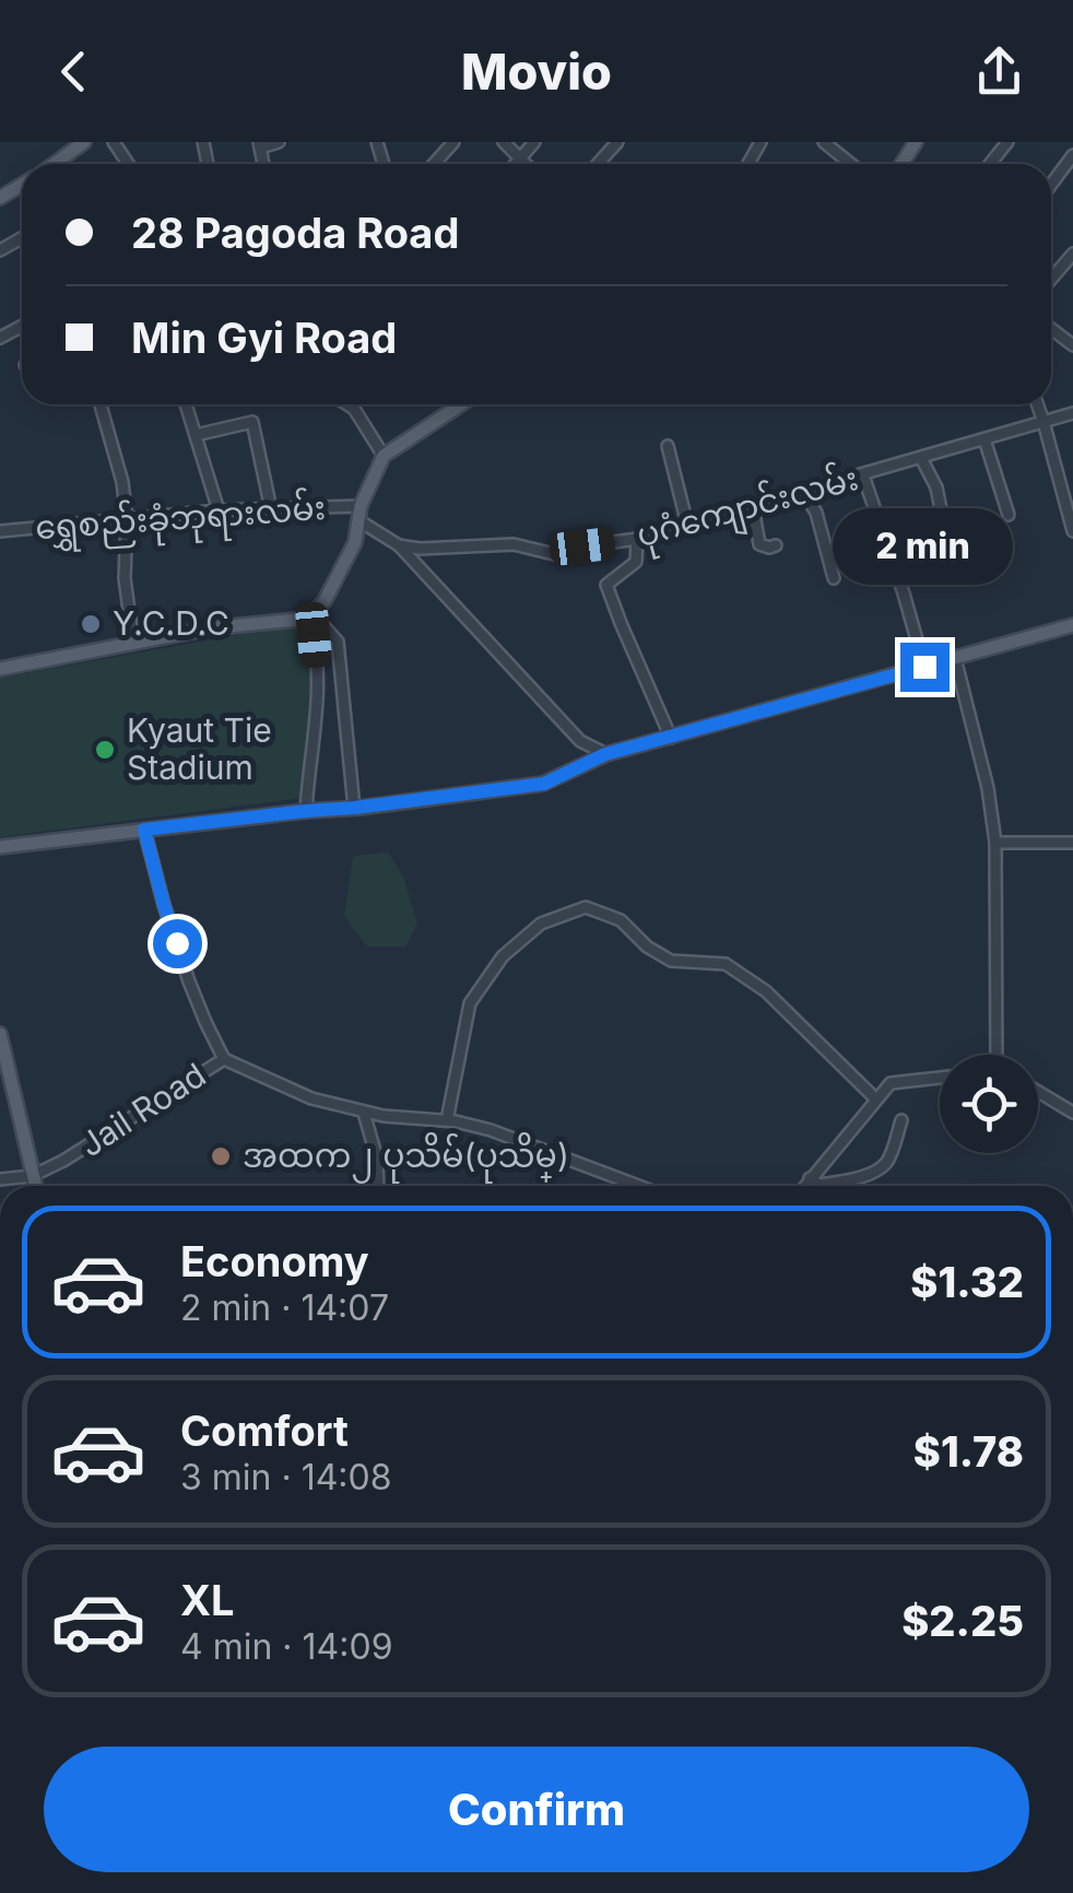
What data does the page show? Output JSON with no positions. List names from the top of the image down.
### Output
{
  "streets": {
    "street": ["ပုဂံကျောင်းလမ်း", "ရွှေစည်းခုံဘုရားလမ်း", "Jail Road"]
  },
  "places": ["Y.C.D.C", "Kyaut Tie Stadium", "အထက၂ ပုသိမ်(ပုသိမ္)"],
  "page": {
    "header": "Movio",
    "banner": ["28 Pagoda Road", "Min Gyi Road"],
    "bubble": "2 min",
    "list": [
      {
        "name": "Economy",
        "note": "2 min · 14:07",
        "value": "$1.32"
      },
      {
        "name": "Comfort",
        "note": "3 min · 14:08",
        "value": "$1.78"
      },
      {
        "name": "XL",
        "note": "4 min · 14:09",
        "value": "$2.25"
      }
    ],
    "buttons": "Confirm"
  }
}
